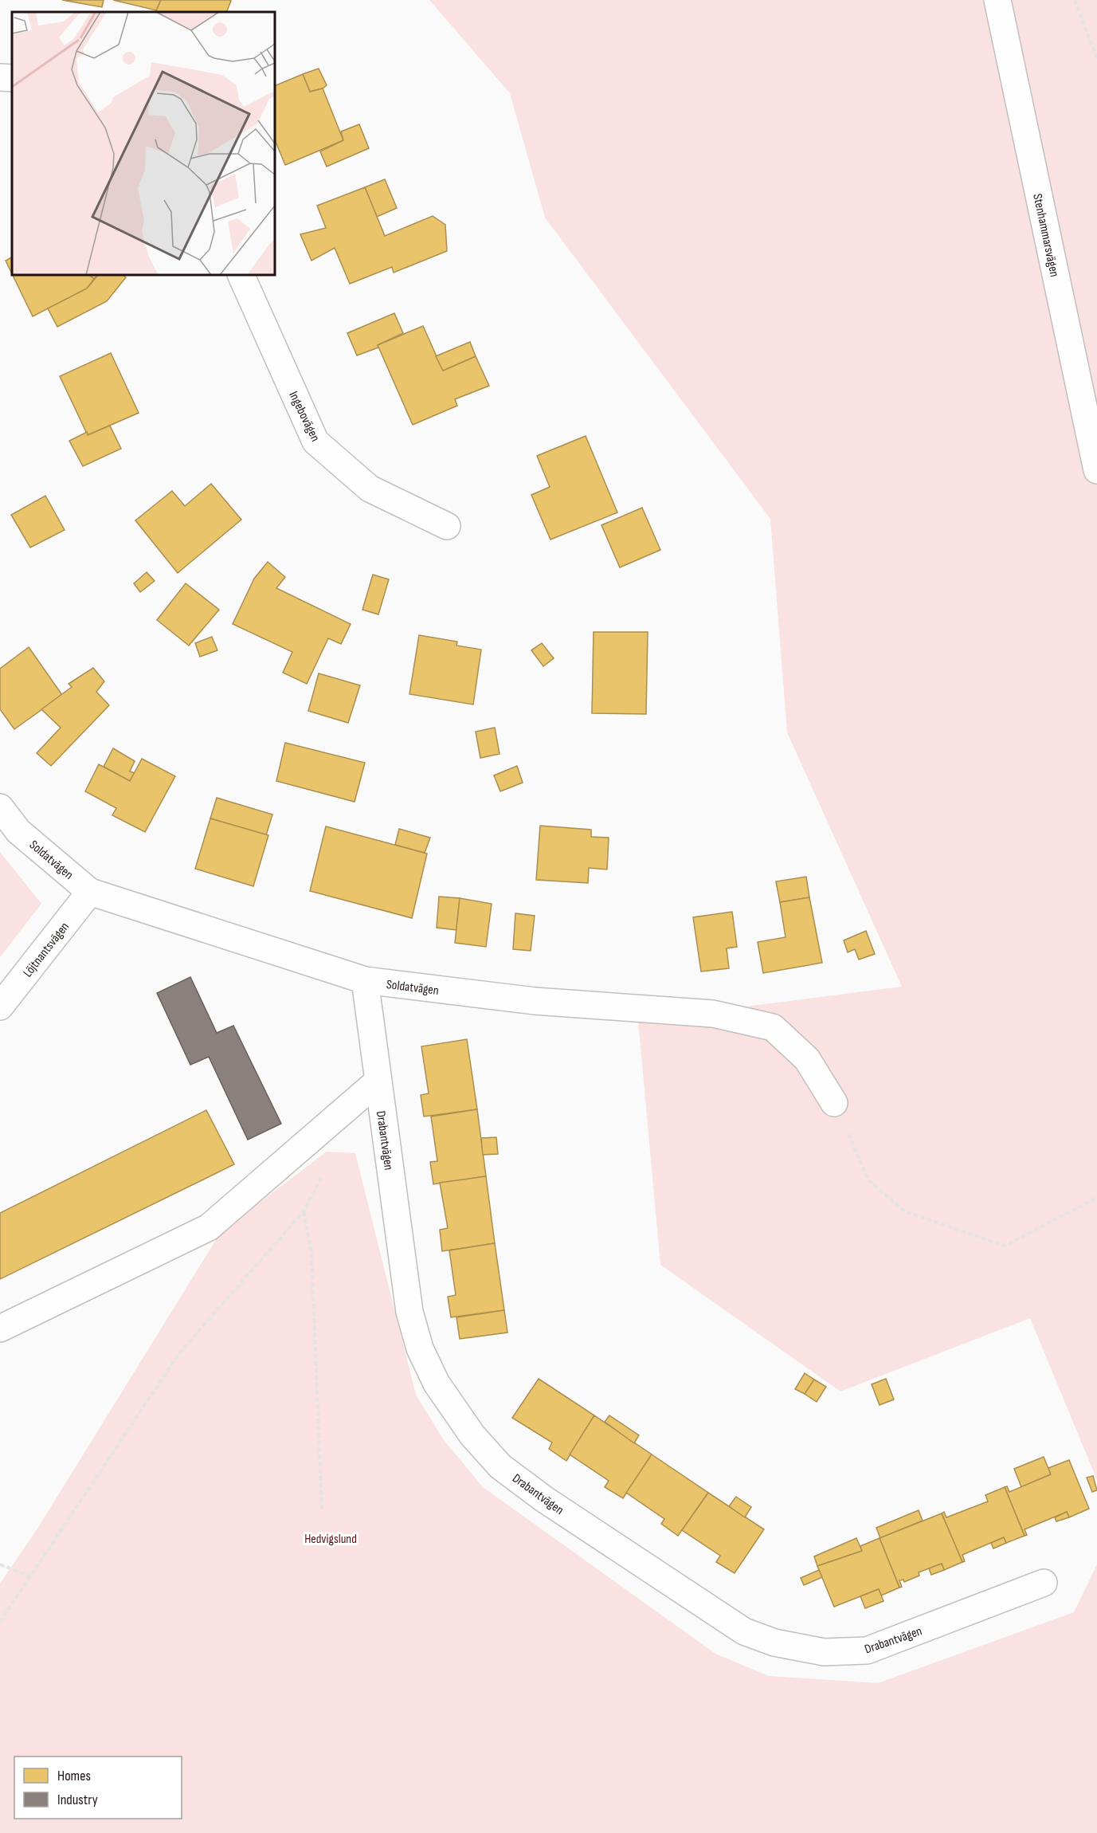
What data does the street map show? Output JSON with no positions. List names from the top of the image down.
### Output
{
  "streets": {
    "street": [
      "Stenhammarsvägen",
      "Ingebovägen",
      "Soldatvägen",
      "Löjtnantsvägen",
      "Drabantvägen"
    ]
  },
  "crossings": [
    ["Soldatvägen", "Löjtnantsvägen"],
    ["Soldatvägen", "Drabantvägen"]
  ],
  "parks": ["Hedvigslund"],
  "legend": ["Homes", "Industry"]
}
